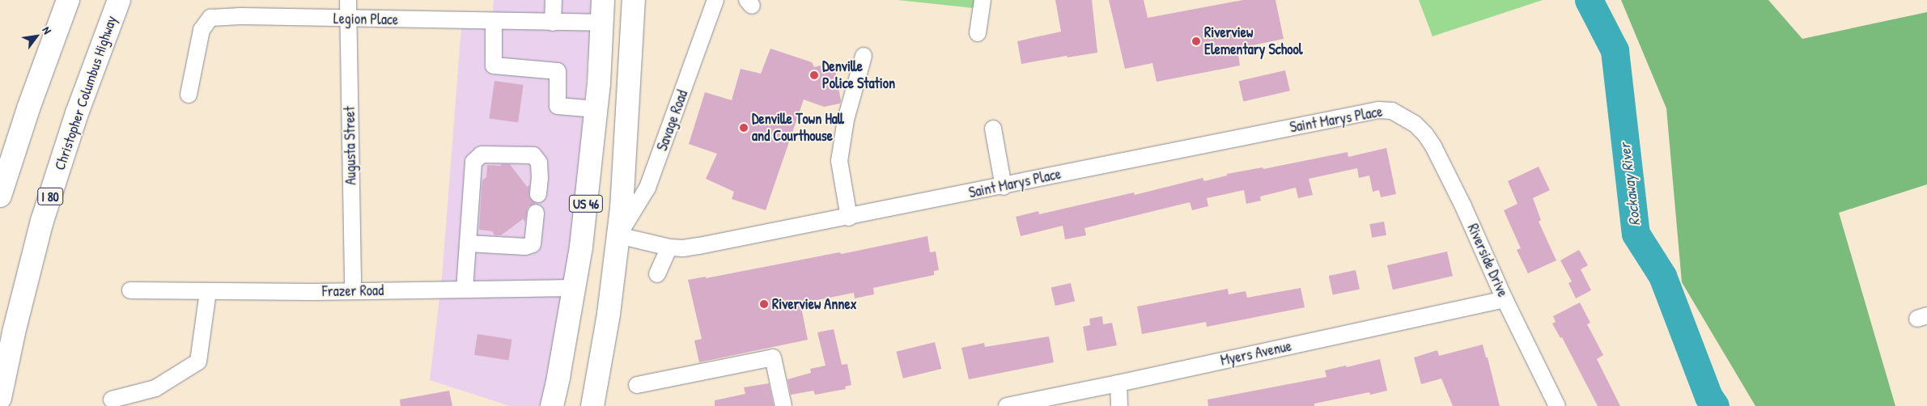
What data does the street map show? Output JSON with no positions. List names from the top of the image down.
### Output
{
  "streets": {
    "highway": ["Christopher Columbus Highway", "I 80", "US 46"],
    "street": [
      "Legion Place",
      "Saint Marys Place",
      "Savage Road",
      "Augusta Street",
      "Riverside Drive",
      "Frazer Road",
      "Myers Avenue"
    ]
  },
  "crossings": [
    ["Legion Place", "Augusta Street"],
    ["Legion Place", "US 46"],
    ["Saint Marys Place", "Savage Road"],
    ["Saint Marys Place", "US 46"],
    ["Saint Marys Place", "Riverside Drive"],
    ["Savage Road", "US 46"],
    ["Augusta Street", "Frazer Road"],
    ["US 46", "Frazer Road"],
    ["Riverside Drive", "Myers Avenue"]
  ],
  "water": ["Rockaway River"],
  "places": [
    "Riverview Elementary School",
    "Denville Police Station",
    "Denville Town Hall and Courthouse",
    "Riverview Annex"
  ],
  "north": "top right"
}
